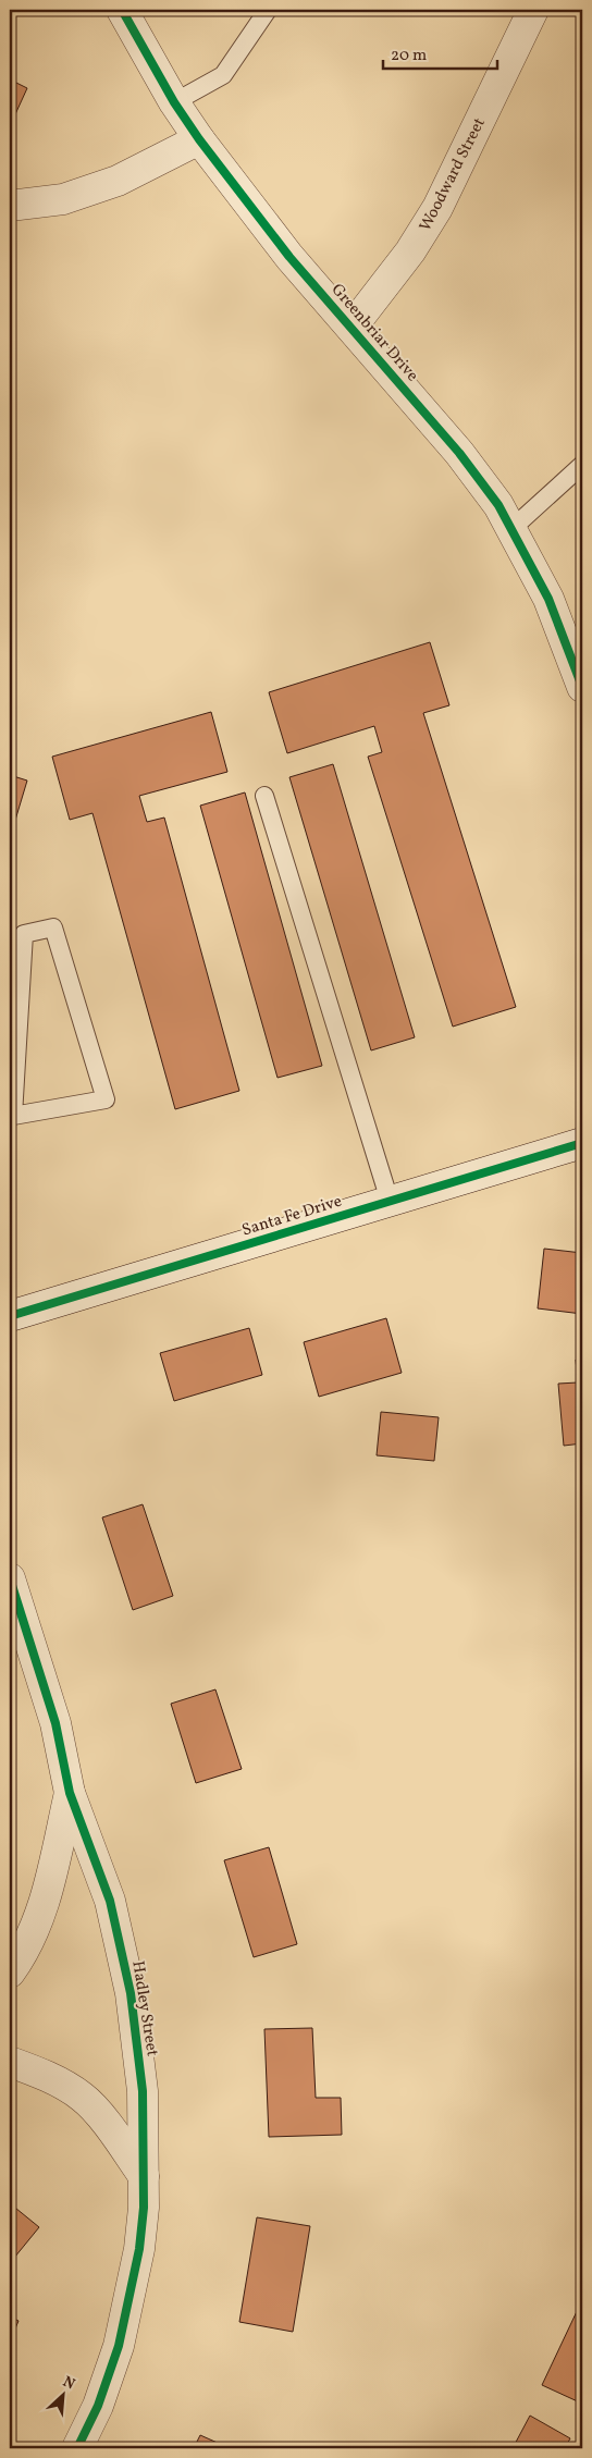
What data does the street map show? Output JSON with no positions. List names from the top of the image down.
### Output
{
  "streets": {
    "street": [
      "Woodward Street",
      "Greenbriar Drive",
      "Santa Fe Drive",
      "Hadley Street"
    ]
  },
  "crossings": [
    ["Woodward Street", "Greenbriar Drive"]
  ],
  "scale_bar": "20 m",
  "north": "top right"
}
